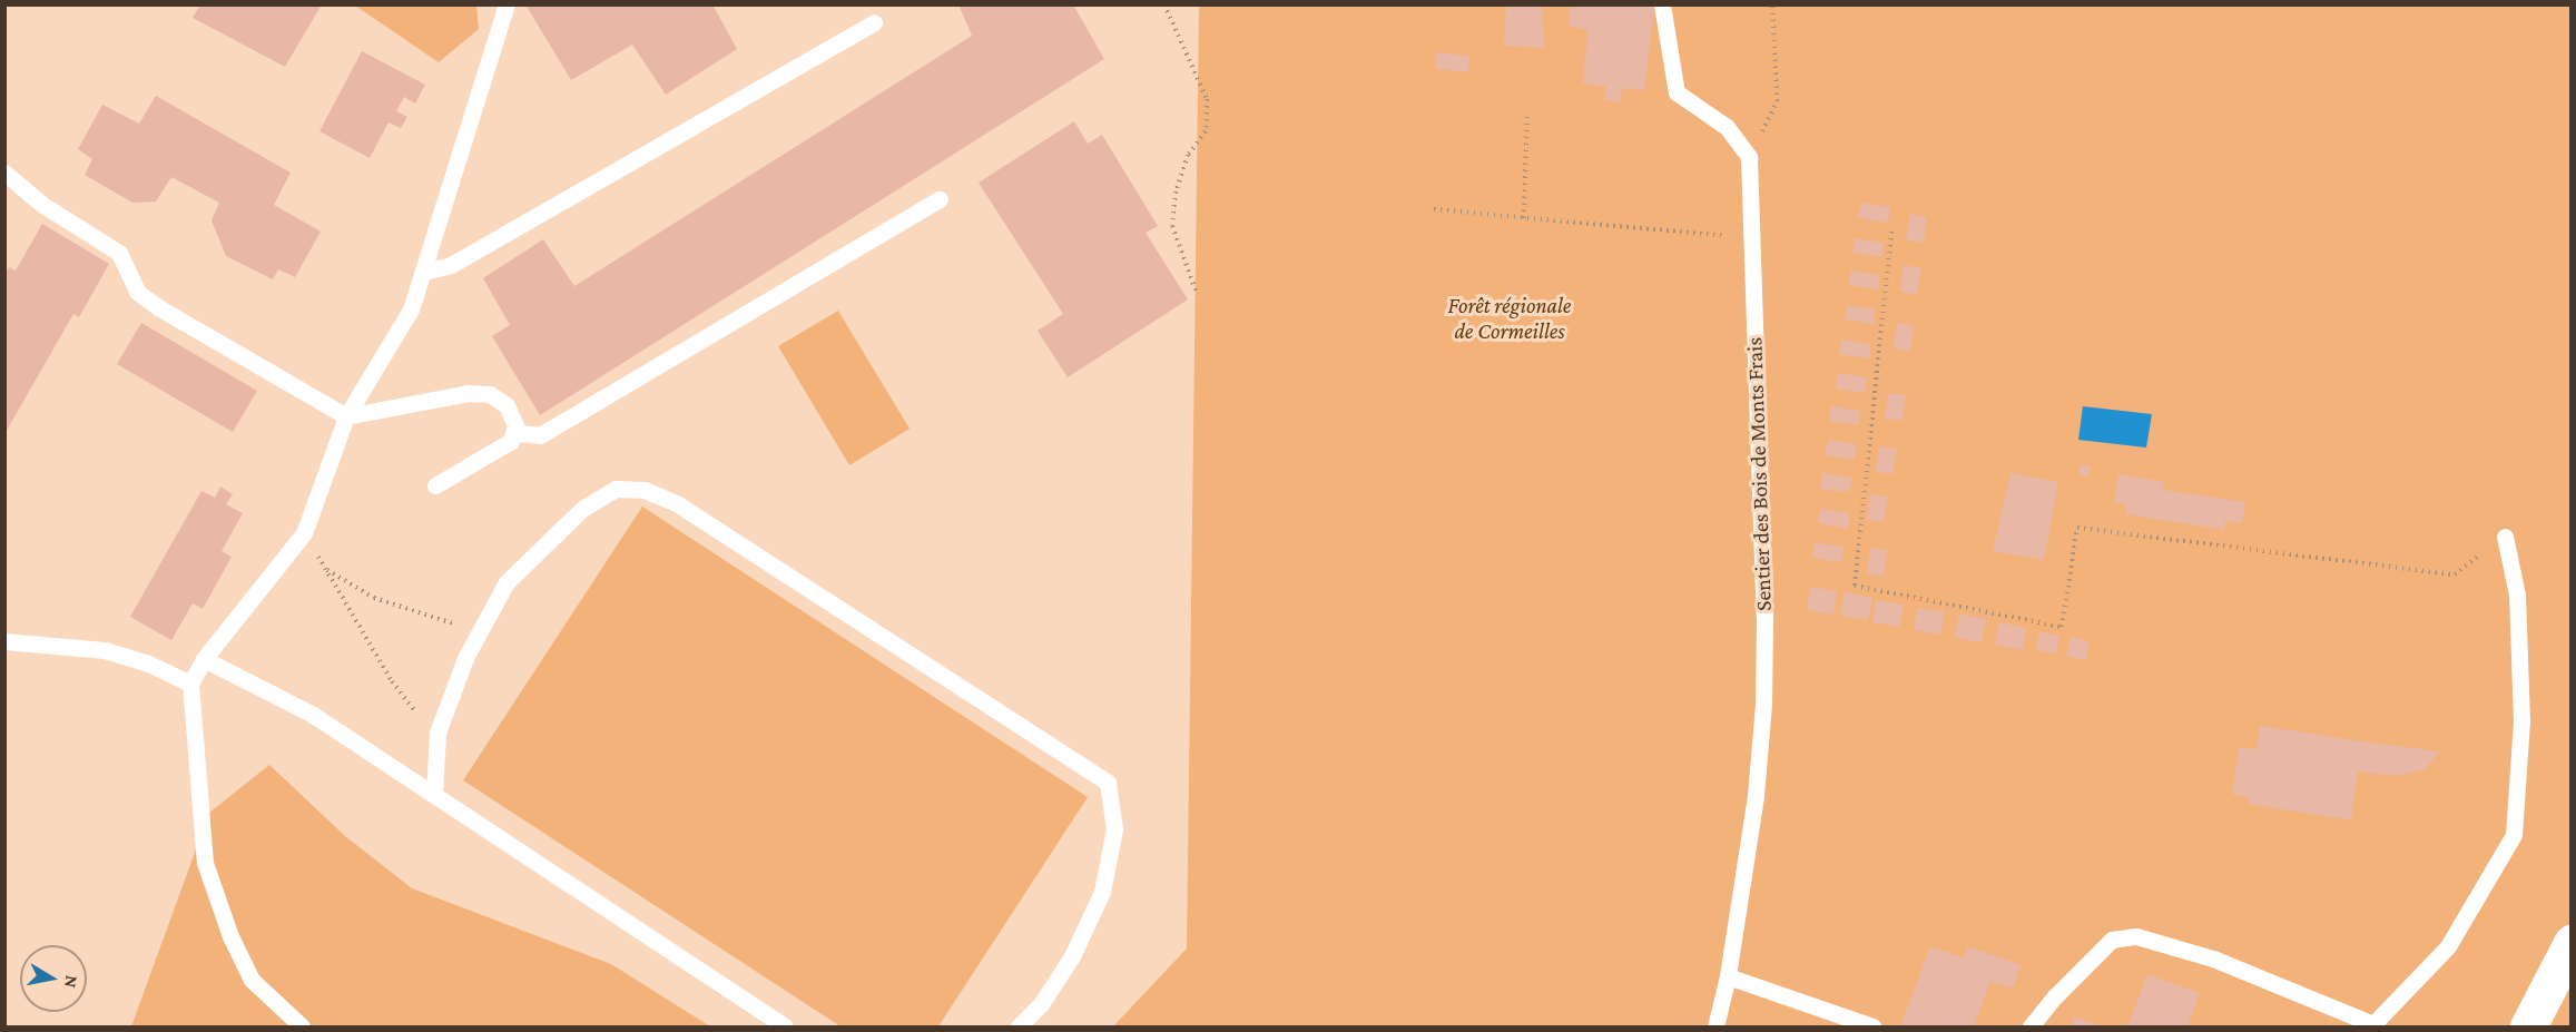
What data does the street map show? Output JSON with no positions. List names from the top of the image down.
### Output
{
  "streets": {
    "lane": ["Sentier des Bois de Monts Frais"]
  },
  "parks": ["Forêt régionale de Cormeilles"],
  "north": "right"
}
